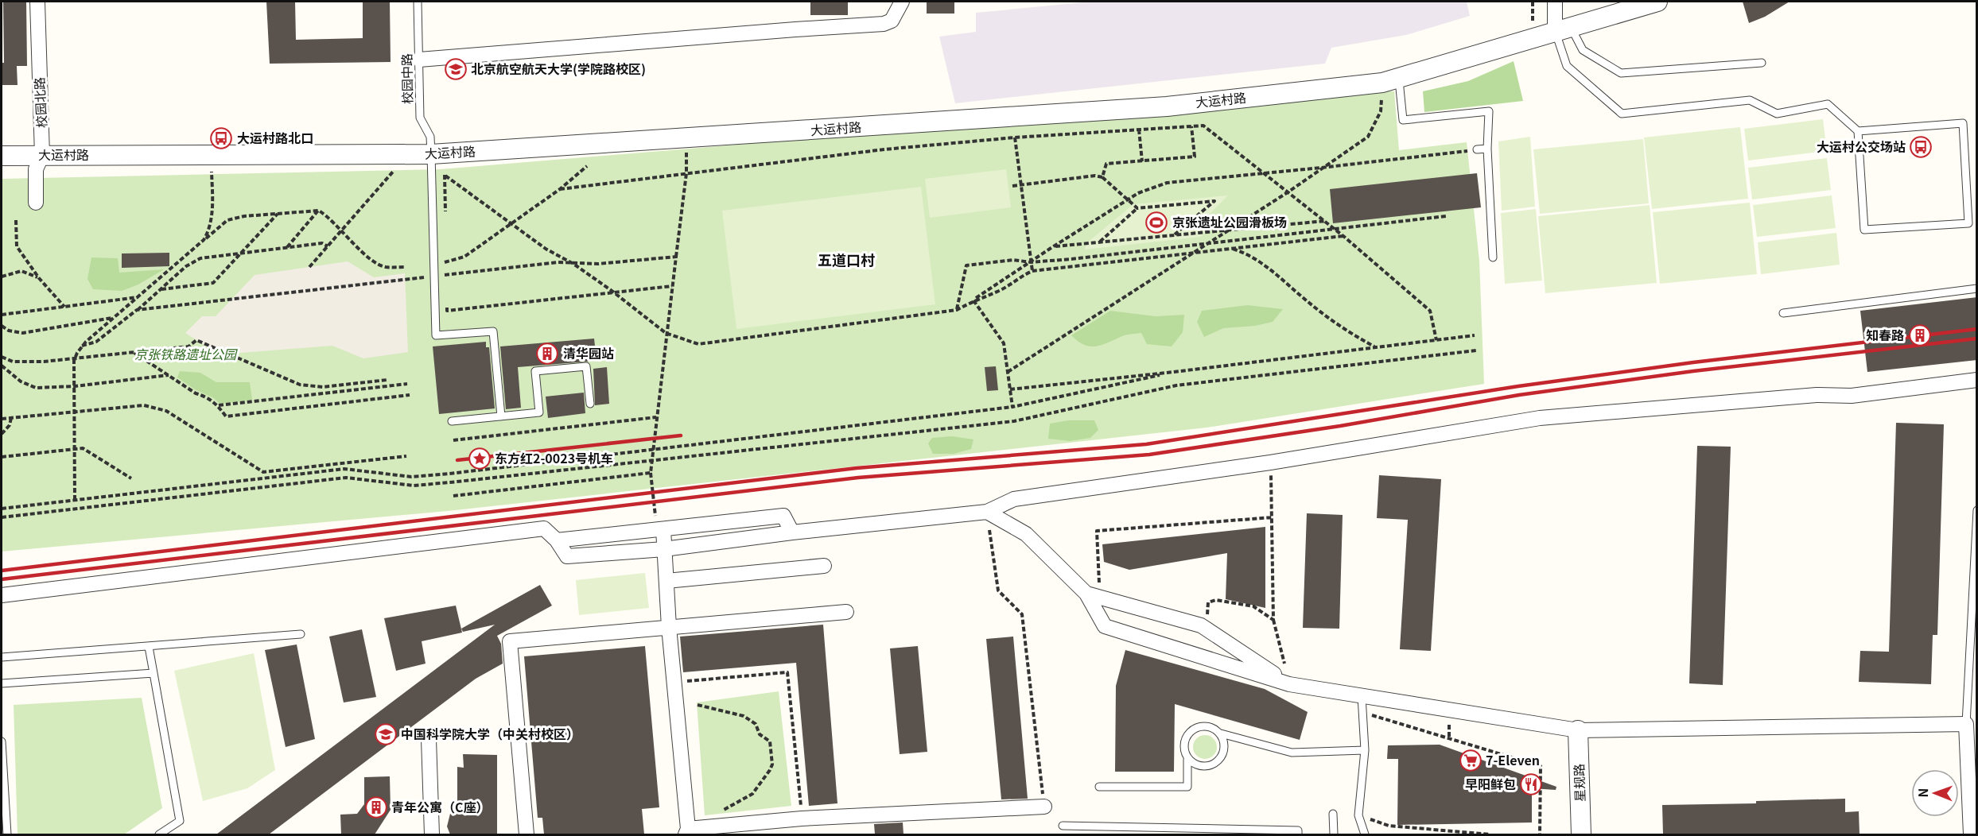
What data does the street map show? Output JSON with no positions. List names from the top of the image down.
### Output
{
  "streets": {
    "street": ["大运村路", "校园北路", "星规路"],
    "lane": ["校园中路"]
  },
  "crossings": [
    ["校园中路", "大运村路"],
    ["大运村路", "校园北路"]
  ],
  "districts": ["五道口村"],
  "parks": ["京张铁路遗址公园"],
  "places": {
    "school or university": ["北京航空航天大学(学院路校区)", "中国科学院大学（中关村校区）"],
    "bus stop": ["大运村路北口", "大运村公交场站"],
    "sports": ["京张遗址公园滑板场"],
    "building": ["知春路", "清华园站", "青年公寓（C座）"],
    "place": ["东方红2-0023号机车"],
    "supermarket": ["7-Eleven"],
    "restaurant": ["早阳鲜包"]
  },
  "north": "left"
}
